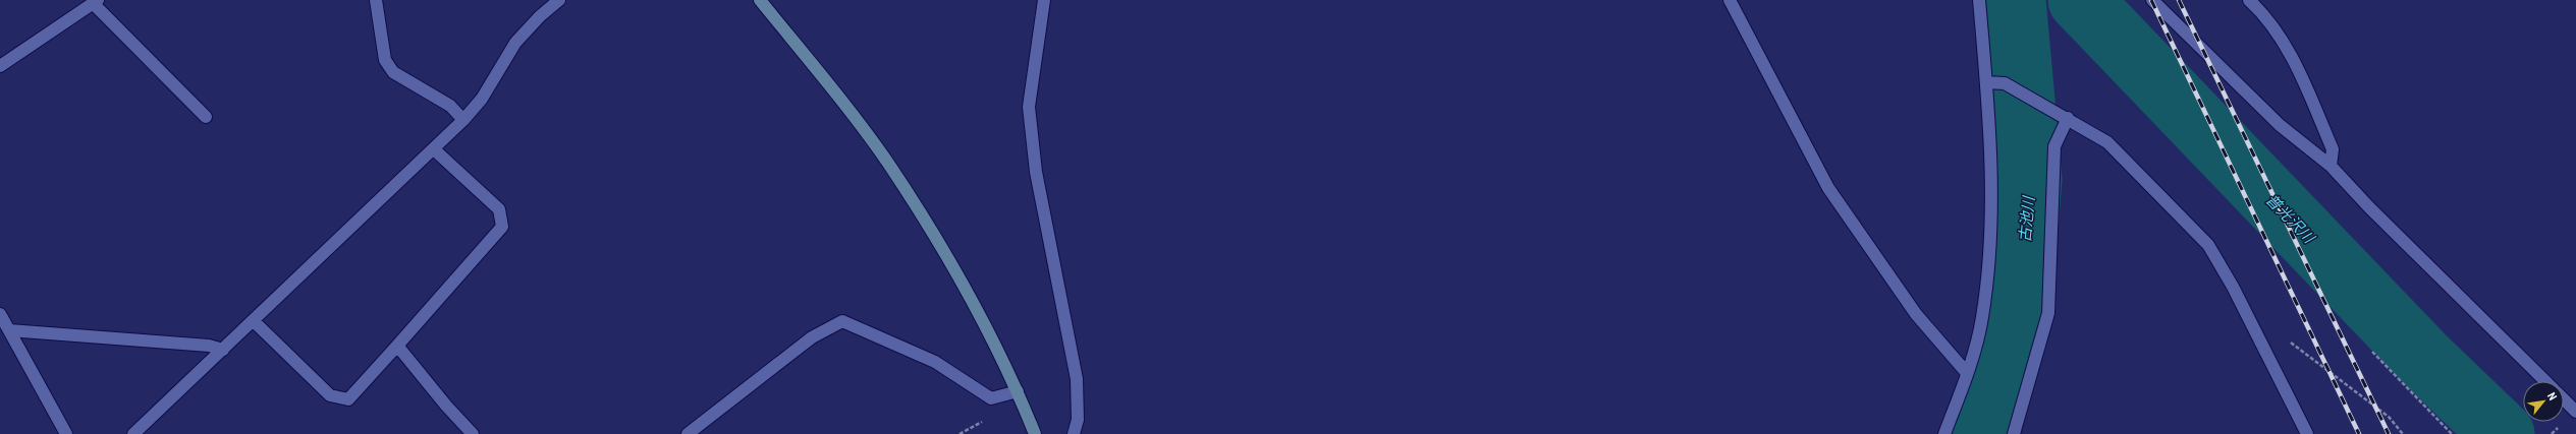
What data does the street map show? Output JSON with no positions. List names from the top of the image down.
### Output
{
  "water": ["普光沢川", "古池川"],
  "north": "top right"
}
